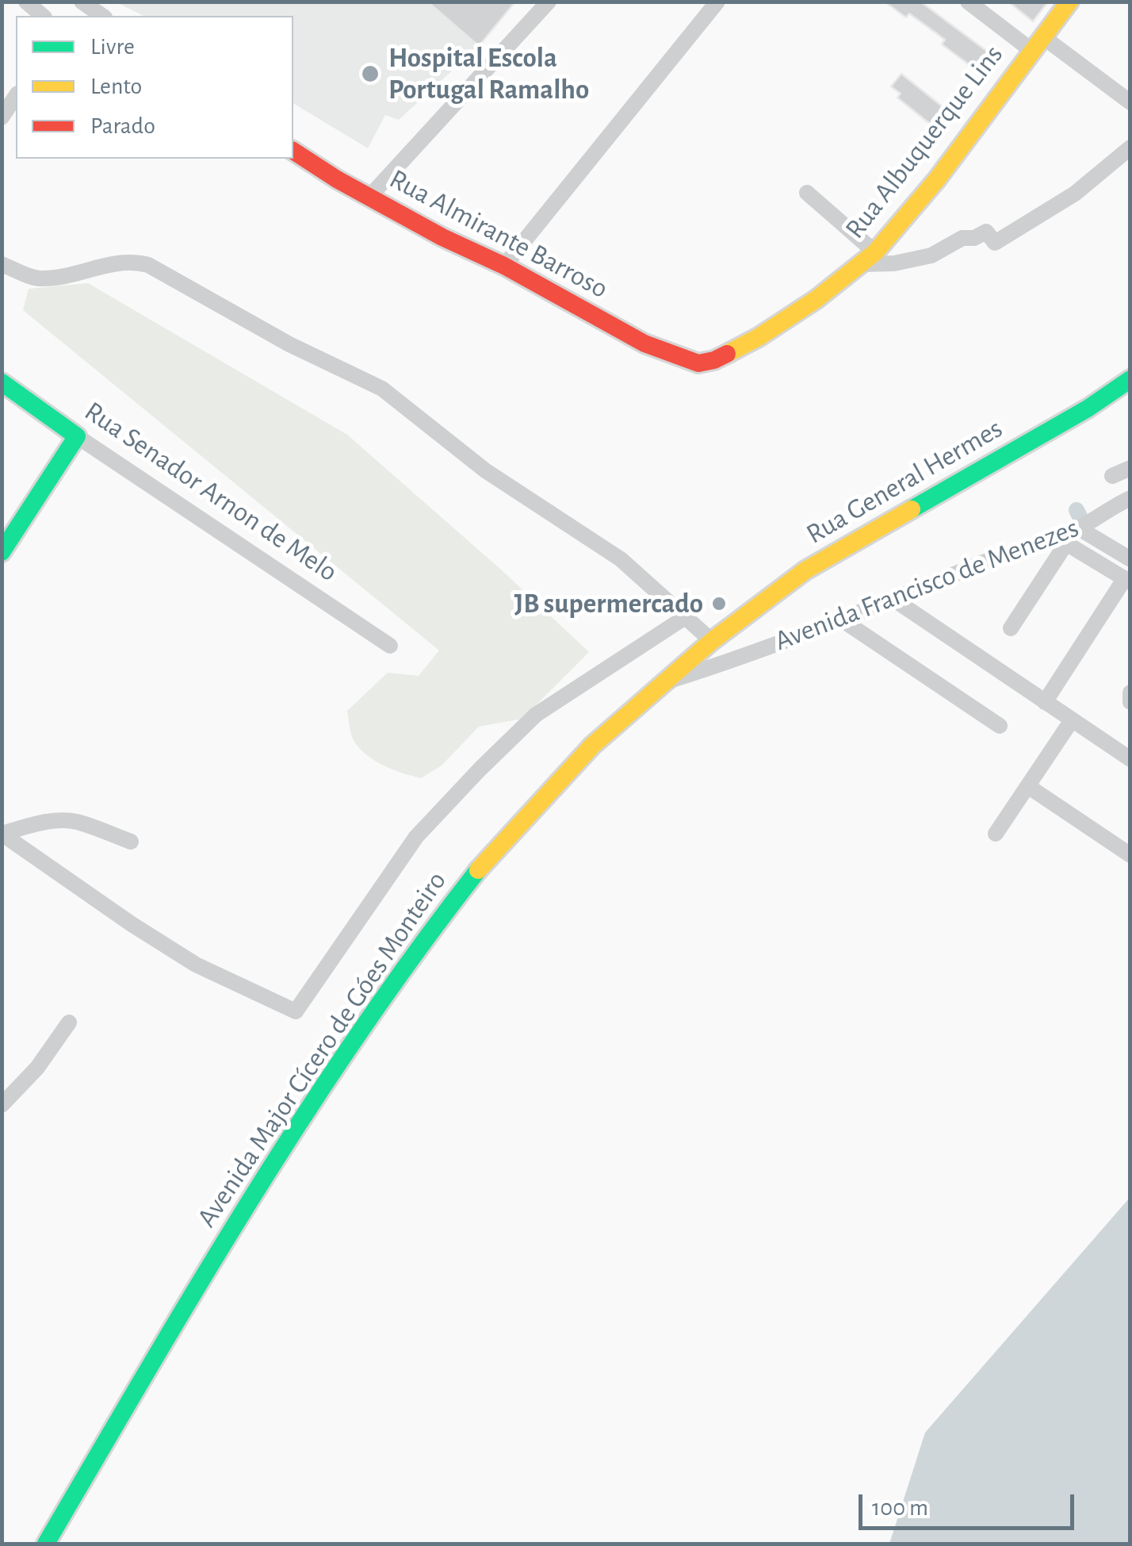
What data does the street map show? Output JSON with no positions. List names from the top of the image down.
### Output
{
  "streets": {
    "street": [
      "Rua Albuquerque Lins",
      "Rua Almirante Barroso",
      "Rua General Hermes",
      "Rua Senador Arnon de Melo",
      "Avenida Francisco de Menezes",
      "Avenida Major Cícero de Góes Monteiro"
    ]
  },
  "crossings": [
    ["Rua Albuquerque Lins", "Rua Almirante Barroso"],
    ["Rua General Hermes", "Avenida Major Cícero de Góes Monteiro"],
    ["Avenida Francisco de Menezes", "Avenida Major Cícero de Góes Monteiro"]
  ],
  "places": ["Hospital Escola Portugal Ramalho", "JB supermercado"],
  "legend": ["Livre", "Lento", "Parado"],
  "scale_bar": "100 m"
}
